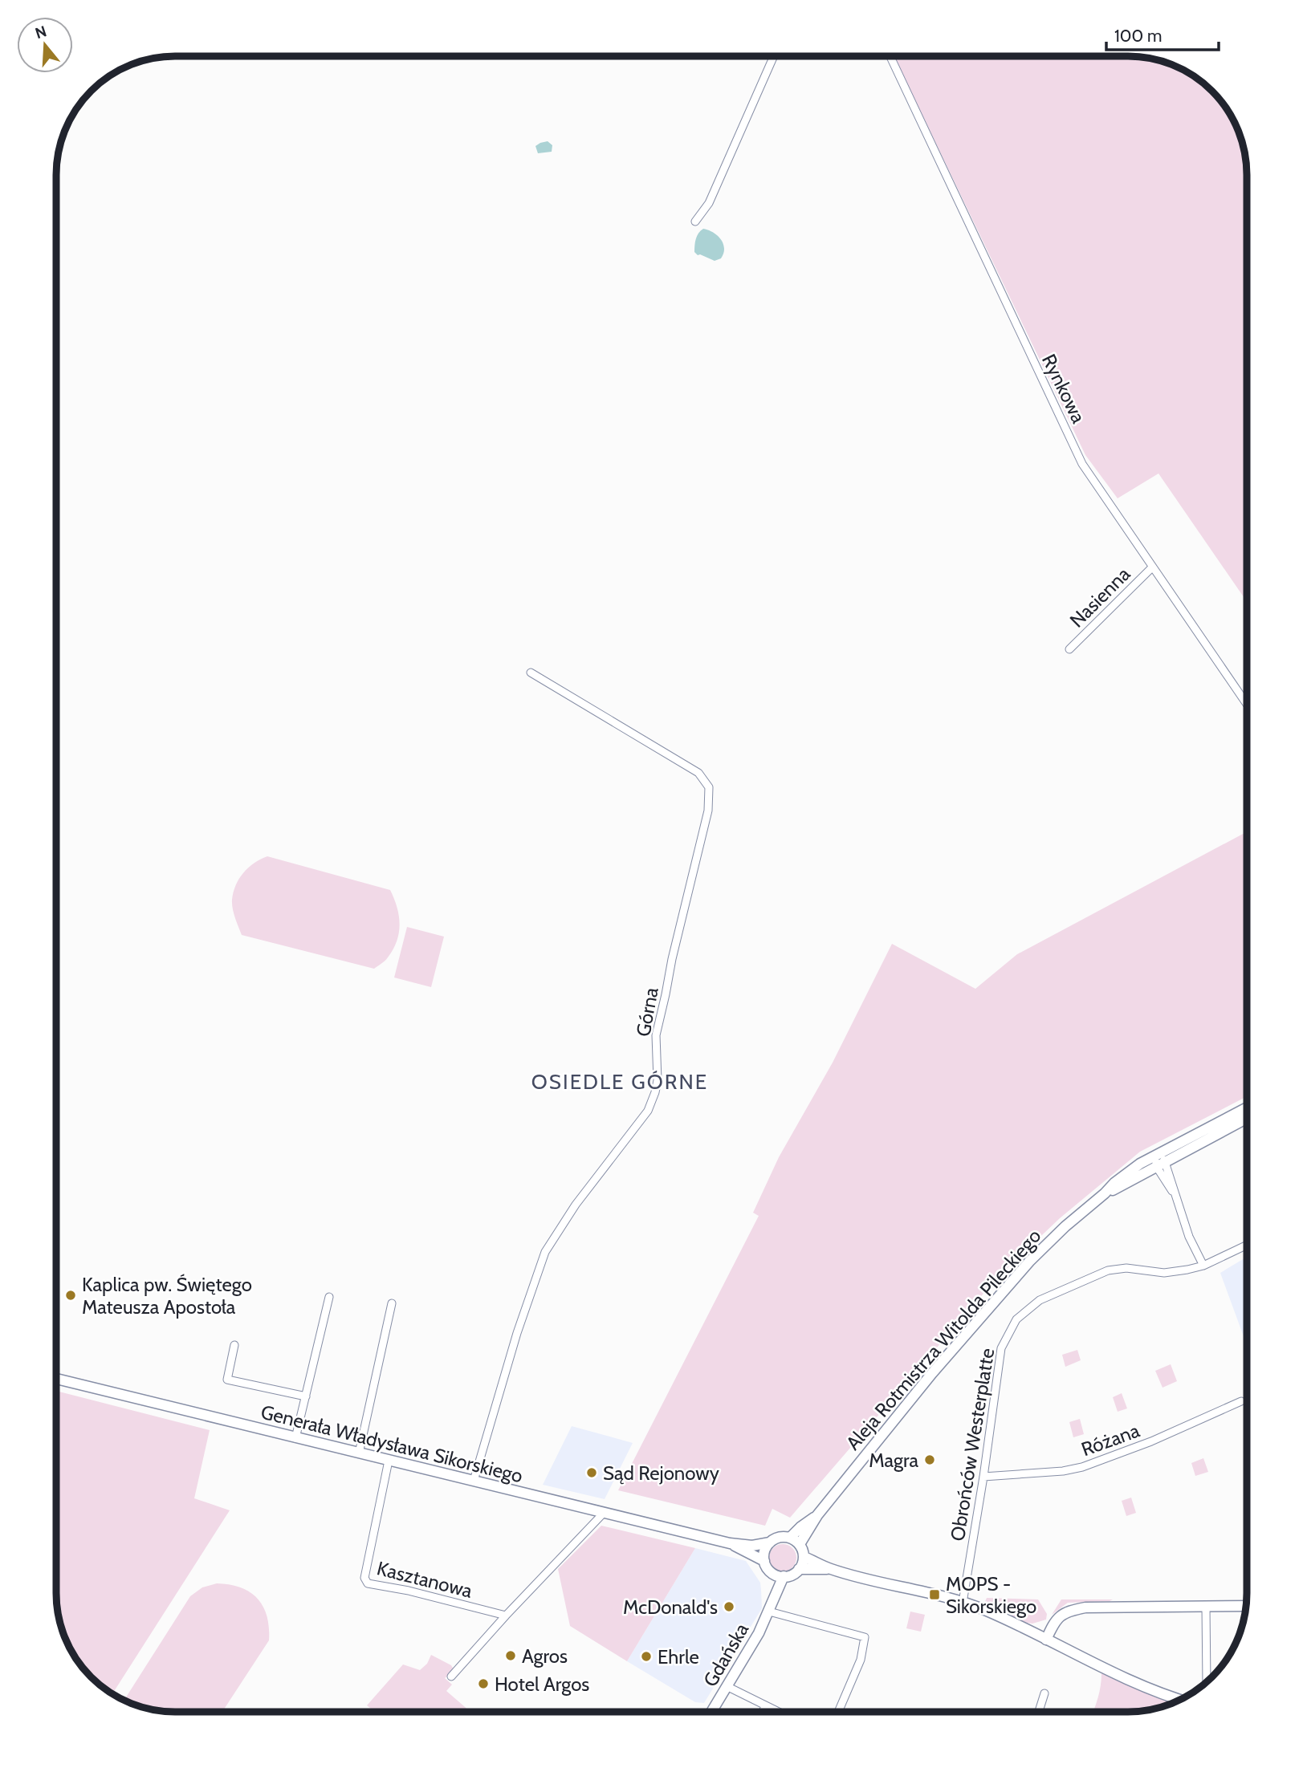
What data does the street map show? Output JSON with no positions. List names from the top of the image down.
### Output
{
  "streets": {
    "main road": ["Aleja Rotmistrza Witolda Pileckiego", "Generała Władysława Sikorskiego", "Gdańska"],
    "street": [
      "Rynkowa",
      "Nasienna",
      "Górna",
      "Różana",
      "Obrońców Westerplatte",
      "Kasztanowa"
    ]
  },
  "crossings": [
    ["Rynkowa", "Nasienna"],
    ["Górna", "Generała Władysława Sikorskiego"],
    ["Aleja Rotmistrza Witolda Pileckiego", "Generała Władysława Sikorskiego"],
    ["Aleja Rotmistrza Witolda Pileckiego", "Gdańska"],
    ["Różana", "Obrońców Westerplatte"],
    ["Generała Władysława Sikorskiego", "Kasztanowa"],
    ["Generała Władysława Sikorskiego", "Gdańska"]
  ],
  "districts": ["OSIEDLE GÓRNE"],
  "places": {
    "other": [
      "Kaplica pw. Świętego Mateusza Apostoła",
      "Magra",
      "Sąd Rejonowy",
      "McDonald's",
      "Agros",
      "Ehrle",
      "Hotel Argos"
    ],
    "transit": ["MOPS - Sikorskiego"]
  },
  "scale_bar": "100 m",
  "north": "top"
}
